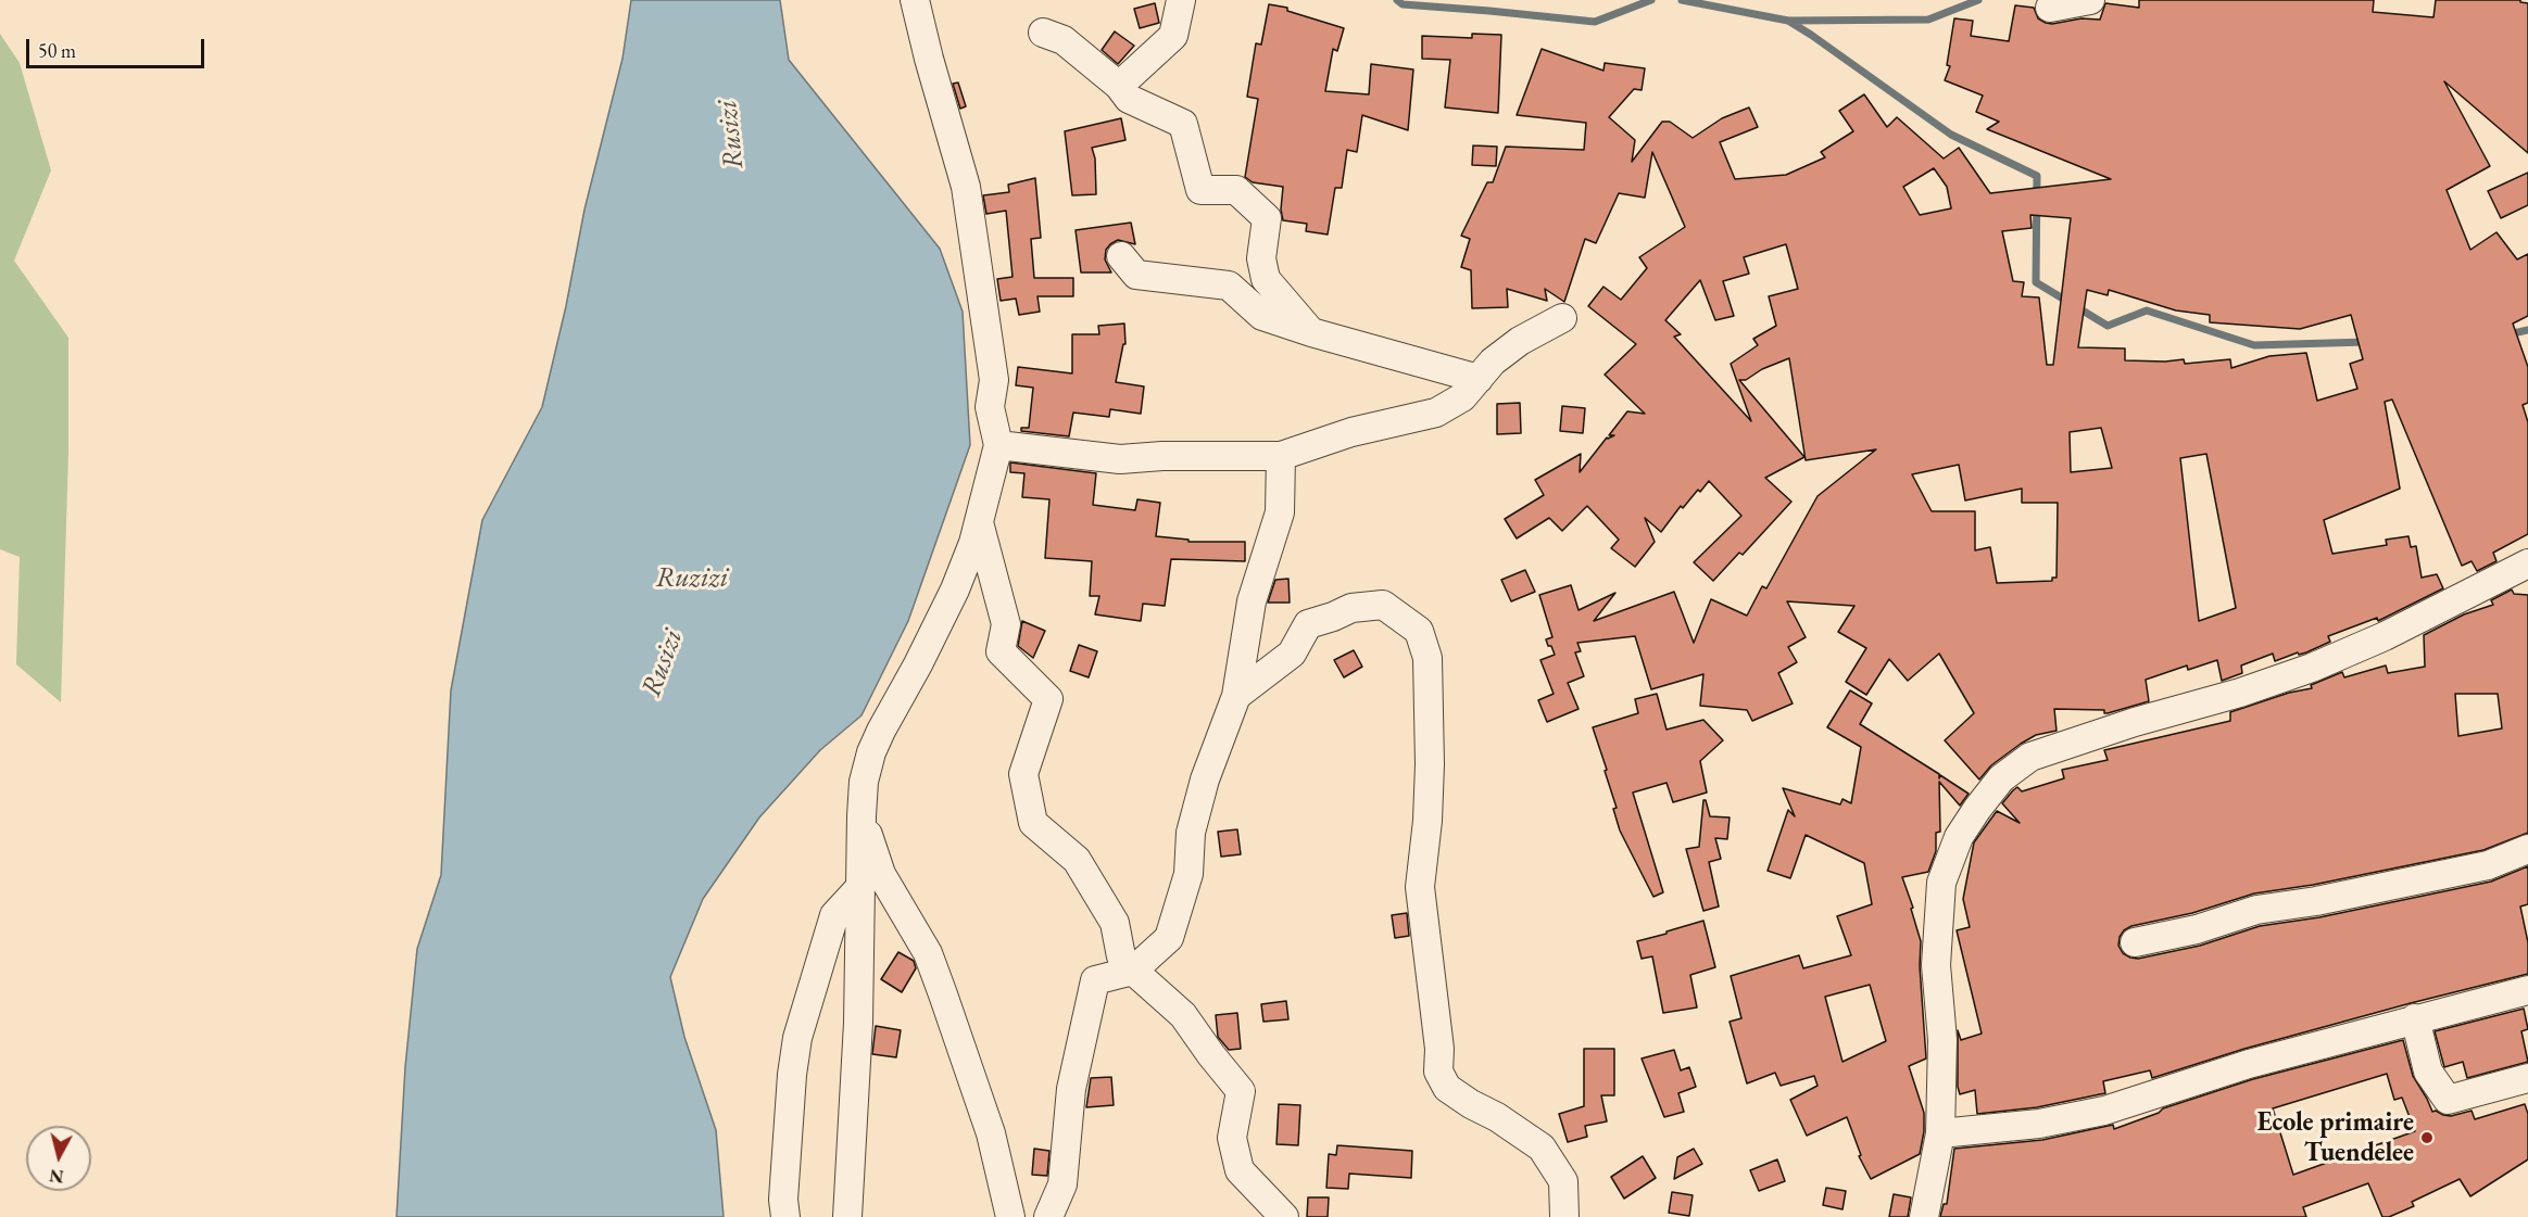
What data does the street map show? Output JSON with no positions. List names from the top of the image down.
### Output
{
  "water": ["Rusizi", "Ruzizi"],
  "places": ["Ecole primaire Tuendelee"],
  "scale_bar": "50 m",
  "north": "bottom"
}
